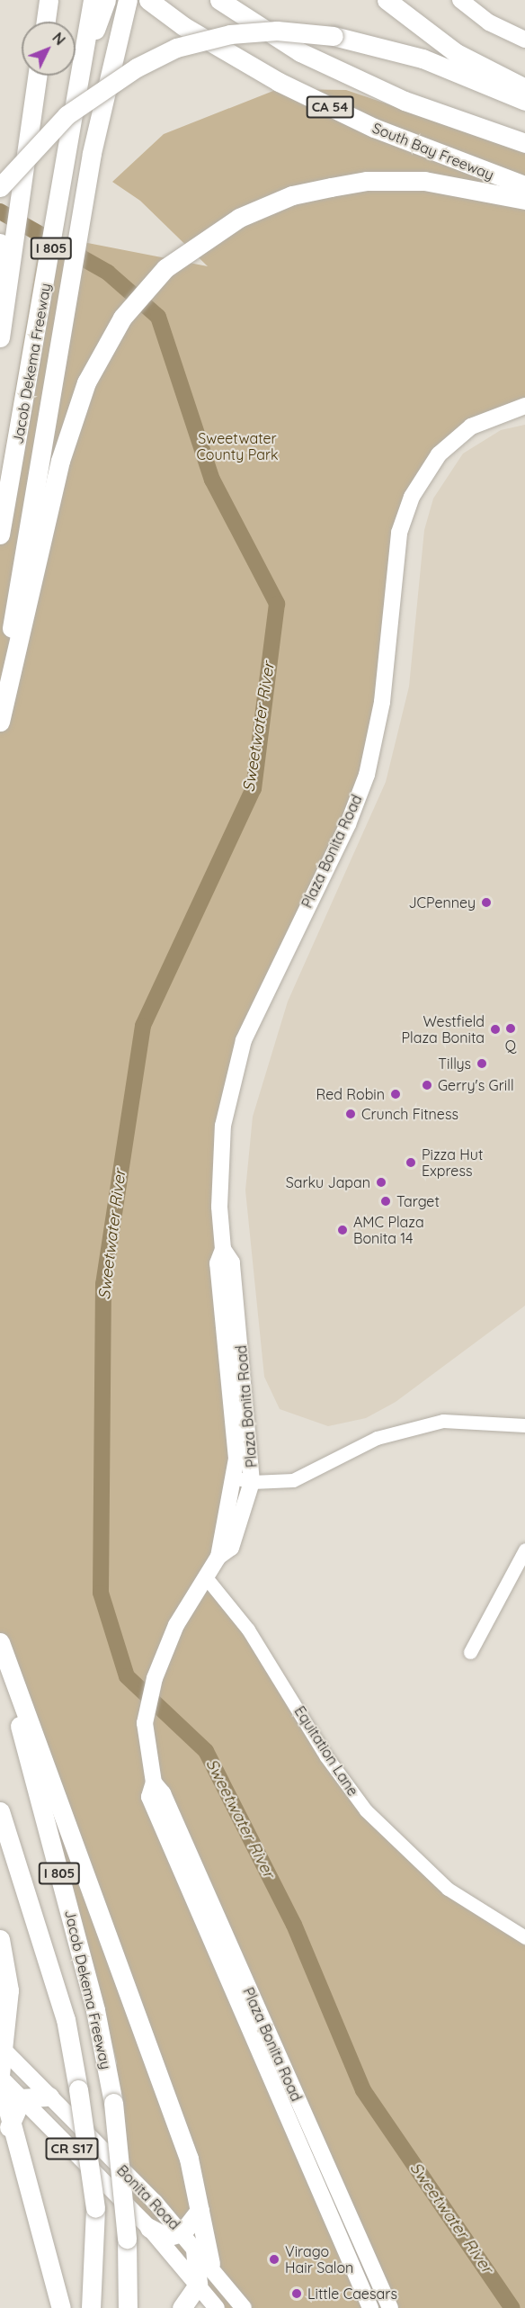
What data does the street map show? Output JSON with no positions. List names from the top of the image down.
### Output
{
  "streets": {
    "highway": [
      "CA 54",
      "South Bay Freeway",
      "I 805",
      "Jacob Dekema Freeway"
    ],
    "main road": ["Plaza Bonita Road", "CR S17", "Bonita Road"],
    "street": ["Equitation Lane"]
  },
  "crossings": [
    ["Plaza Bonita Road", "Equitation Lane"]
  ],
  "water": ["Sweetwater River"],
  "parks": ["Sweetwater County Park"],
  "places": [
    "JCPenney",
    "Q",
    "Westfield Plaza Bonita",
    "Tillys",
    "Gerry's Grill",
    "Red Robin",
    "Crunch Fitness",
    "Pizza Hut Express",
    "Sarku Japan",
    "Target",
    "AMC Plaza Bonita 14",
    "Virago Hair Salon",
    "Little Caesars"
  ],
  "north": "top right"
}
